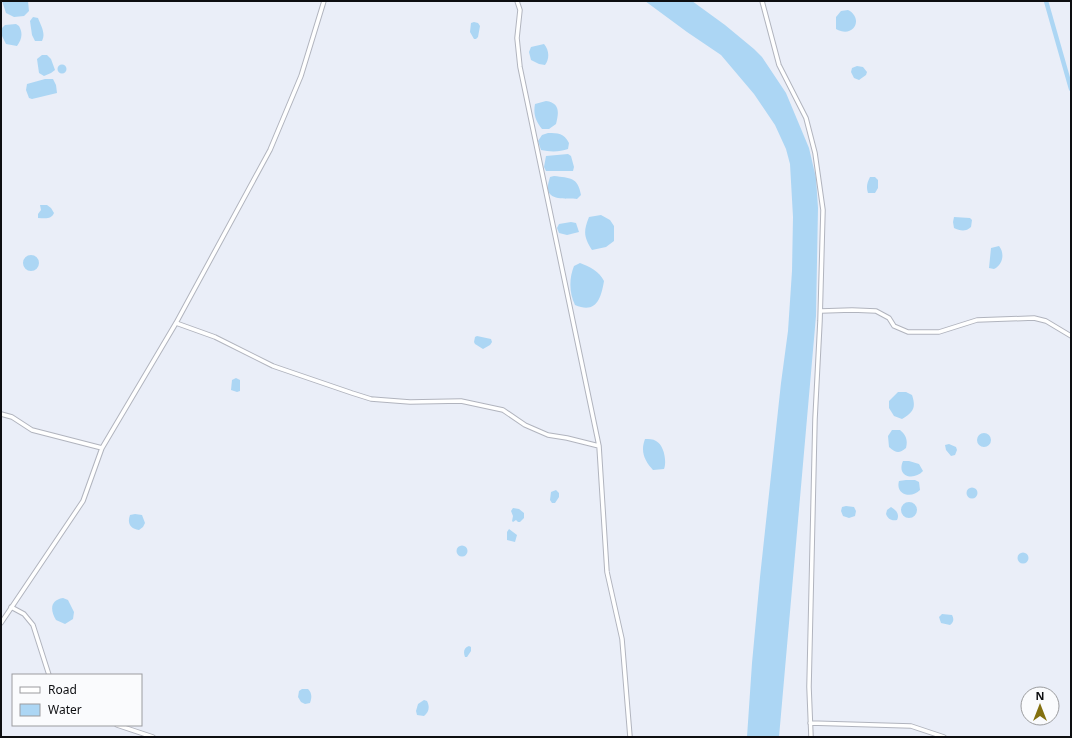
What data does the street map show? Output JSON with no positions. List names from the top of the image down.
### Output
{
  "legend": ["Road", "Water"],
  "north": "top"
}
